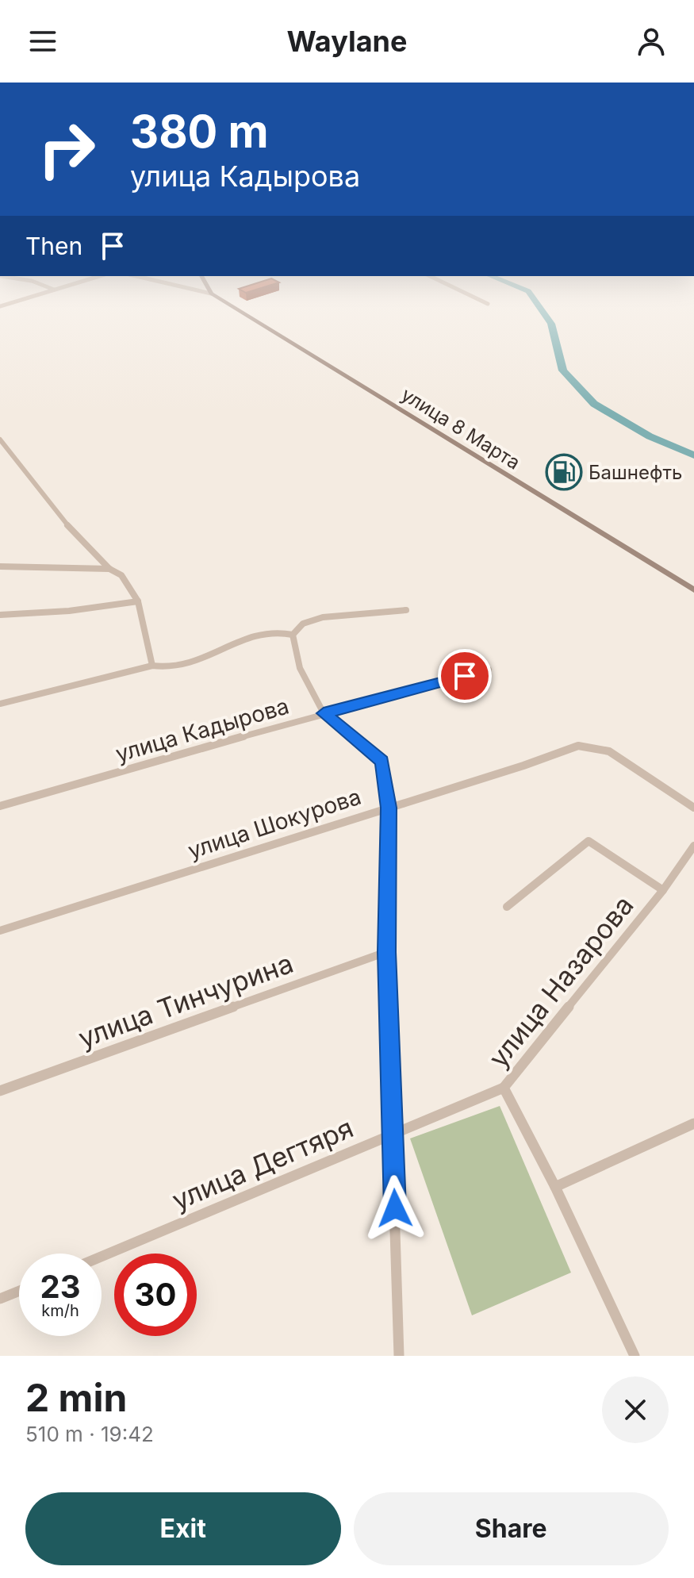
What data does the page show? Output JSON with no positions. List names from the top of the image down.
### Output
{
  "streets": {
    "main road": ["улица 8 Марта"],
    "street": [
      "улица Кадырова",
      "улица Шокурова",
      "улица Назарова",
      "улица Тинчурина",
      "улица Дегтяря"
    ]
  },
  "crossings": [
    ["улица Назарова", "улица Дегтяря"]
  ],
  "places": {
    "fuel station": ["Башнефть"]
  },
  "page": {
    "header": "Waylane",
    "turn": ["380 m", "улица Кадырова"],
    "then": "Then",
    "speed": "23 km/h",
    "limit": "30",
    "heading": ["2 min", "510 m · 19:42"],
    "buttons": ["Exit", "Share"]
  }
}
